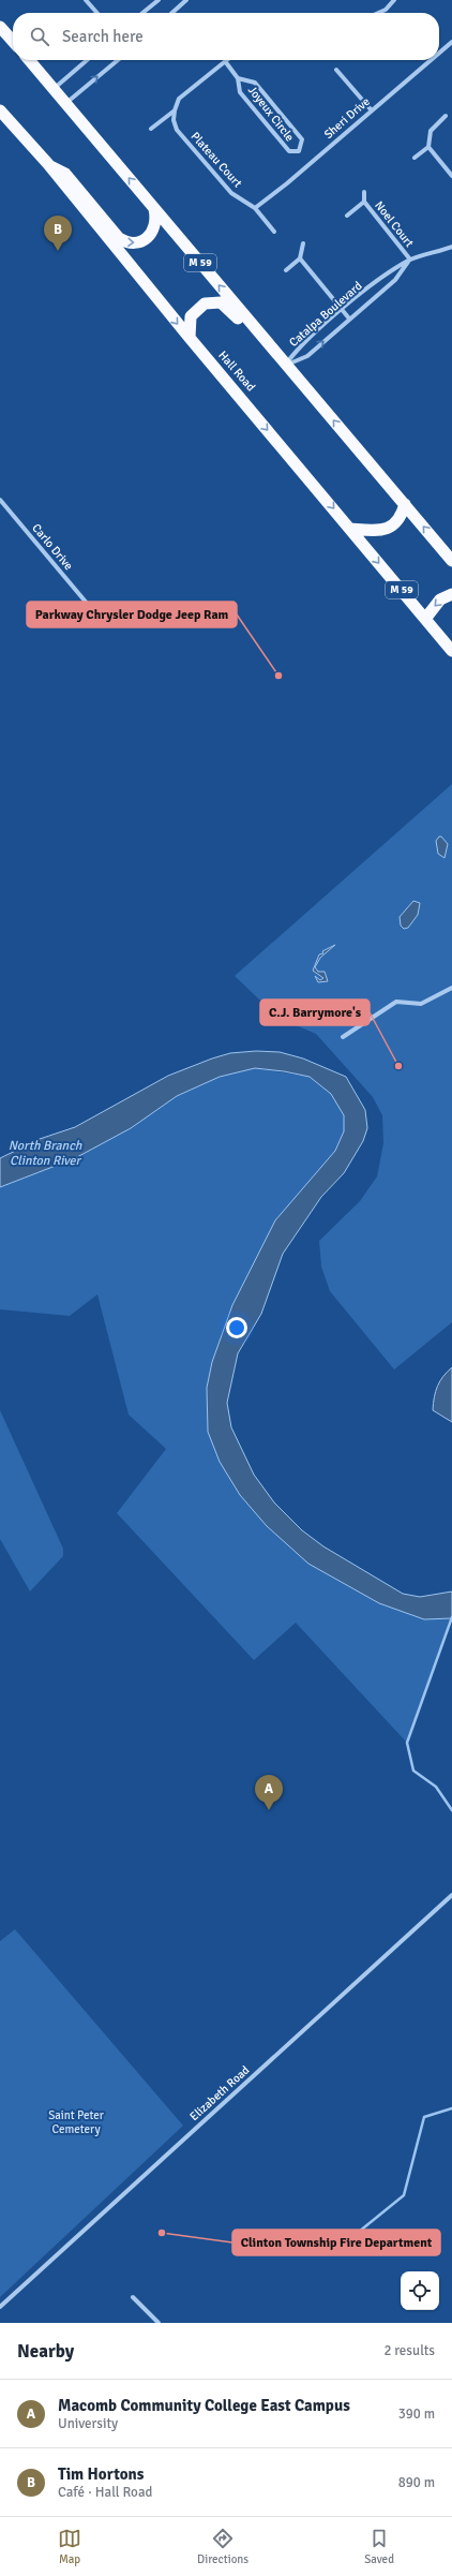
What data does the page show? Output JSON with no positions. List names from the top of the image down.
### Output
{
  "streets": {
    "highway": ["M 59", "Hall Road"],
    "street": [
      "Joyeux Circle",
      "Sheri Drive",
      "Plateau Court",
      "Noel Court",
      "Catalpa Boulevard",
      "Carlo Drive",
      "Elizabeth Road"
    ]
  },
  "crossings": [
    ["Sheri Drive", "Plateau Court"],
    ["Noel Court", "Catalpa Boulevard"],
    ["M 59", "Catalpa Boulevard"]
  ],
  "water": ["North Branch Clinton River"],
  "parks": ["Saint Peter Cemetery"],
  "places": ["Parkway Chrysler Dodge Jeep Ram", "C.J. Barrymore's", "Clinton Township Fire Department"],
  "page": {
    "search": "Search here",
    "pins": ["B", "A"],
    "heading": ["Nearby", "2 results"],
    "list": [
      {
        "mark": "A",
        "name": "Macomb Community College East Campus",
        "note": "University",
        "value": "390 m"
      },
      {
        "mark": "B",
        "name": "Tim Hortons",
        "note": "Café · Hall Road",
        "value": "890 m"
      }
    ],
    "nav": ["Map", "Directions", "Saved"]
  }
}
